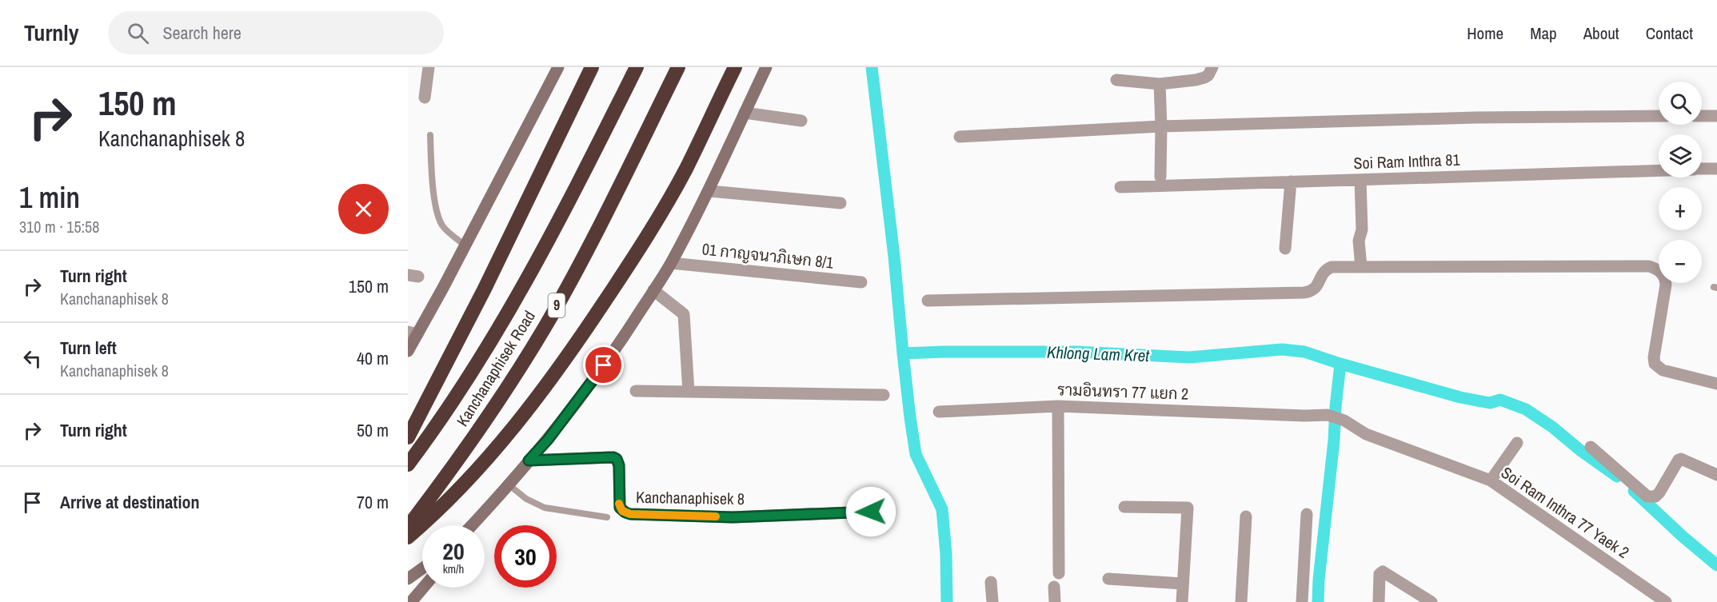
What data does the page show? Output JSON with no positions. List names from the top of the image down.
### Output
{
  "streets": {
    "highway": ["9", "Kanchanaphisek Road"],
    "street": [
      "Soi Ram Inthra 81",
      "01 กาญจนาภิเษก 8/1",
      "รามอินทรา 77 แยก 2",
      "Kanchanaphisek 8",
      "Soi Ram Inthra 77 Yaek 2"
    ]
  },
  "crossings": [
    ["รามอินทรา 77 แยก 2", "Soi Ram Inthra 77 Yaek 2"]
  ],
  "water": ["Khlong Lam Kret"],
  "page": {
    "header": "Turnly",
    "search": "Search here",
    "nav": [
      "Home",
      "Map",
      "About",
      "Contact"
    ],
    "turn": ["150 m", "Kanchanaphisek 8"],
    "map_buttons": ["+", "−"],
    "heading": ["1 min", "310 m · 15:58"],
    "list": [
      {
        "name": "Turn right",
        "note": "Kanchanaphisek 8",
        "value": "150 m"
      },
      {
        "name": "Turn left",
        "note": "Kanchanaphisek 8",
        "value": "40 m"
      },
      {
        "name": "Turn right",
        "value": "50 m"
      },
      {
        "name": "Arrive at destination",
        "value": "70 m"
      }
    ],
    "speed": "20 km/h",
    "limit": "30"
  }
}
